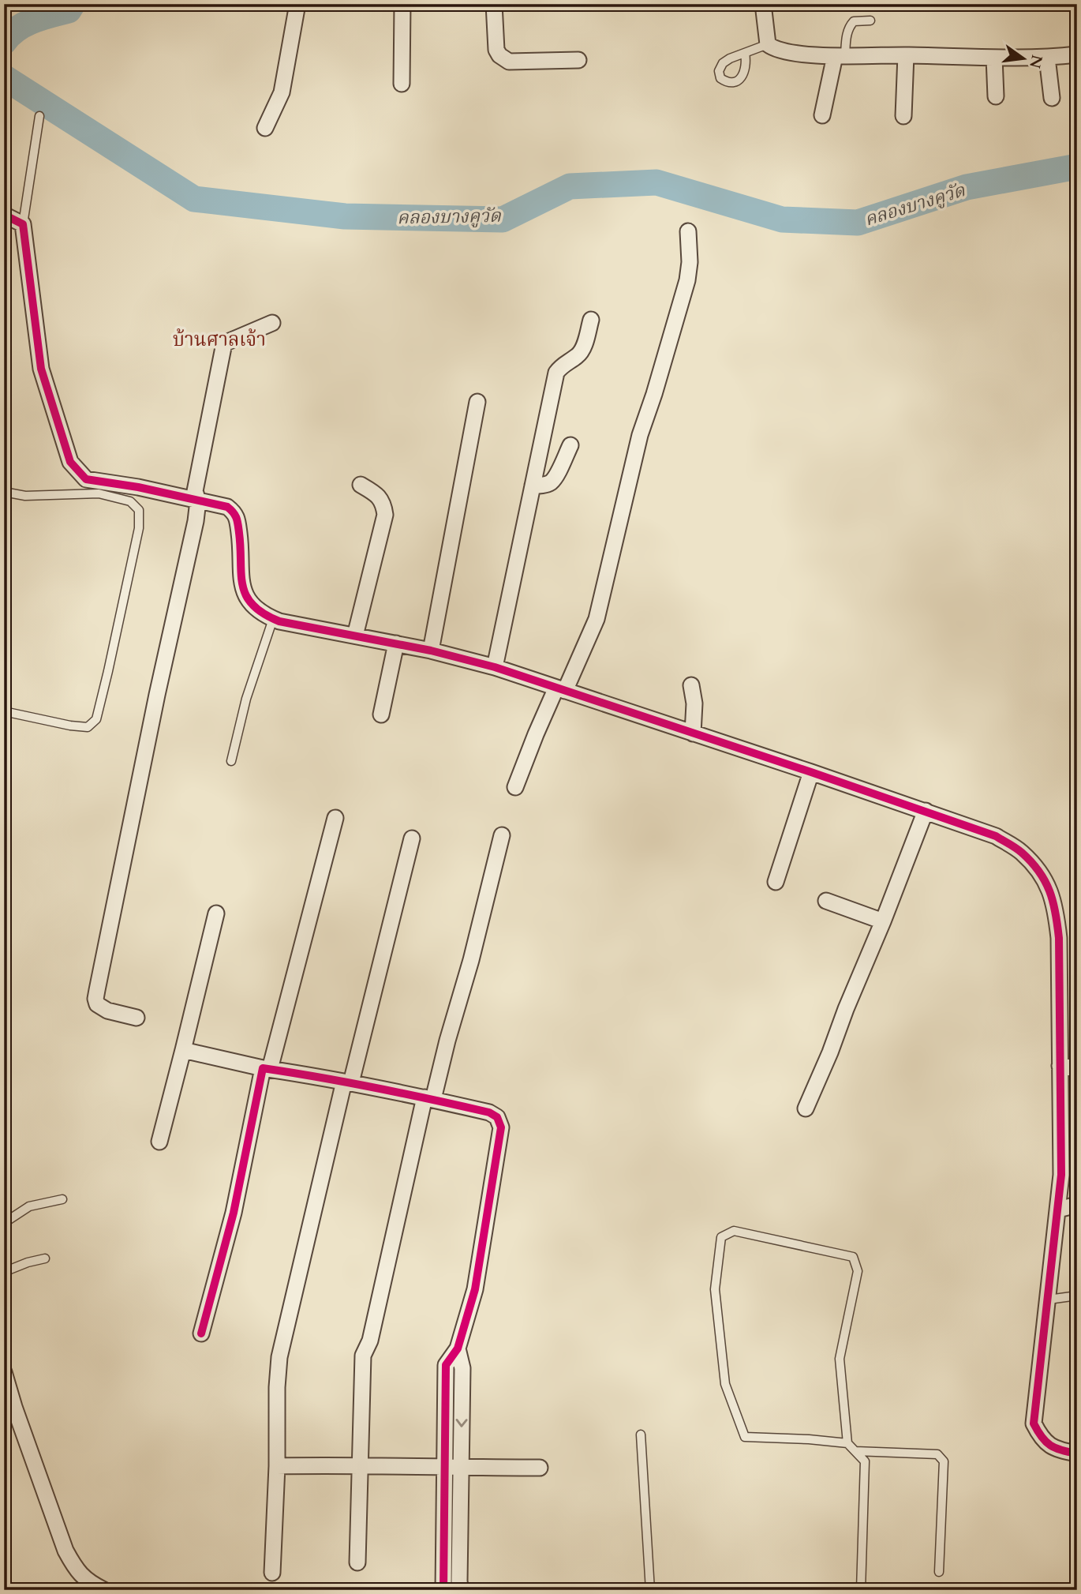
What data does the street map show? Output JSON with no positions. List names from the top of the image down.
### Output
{
  "districts": ["บ้านศาลเจ้า"],
  "water": ["คลองบางคูวัด"],
  "north": "right"
}
